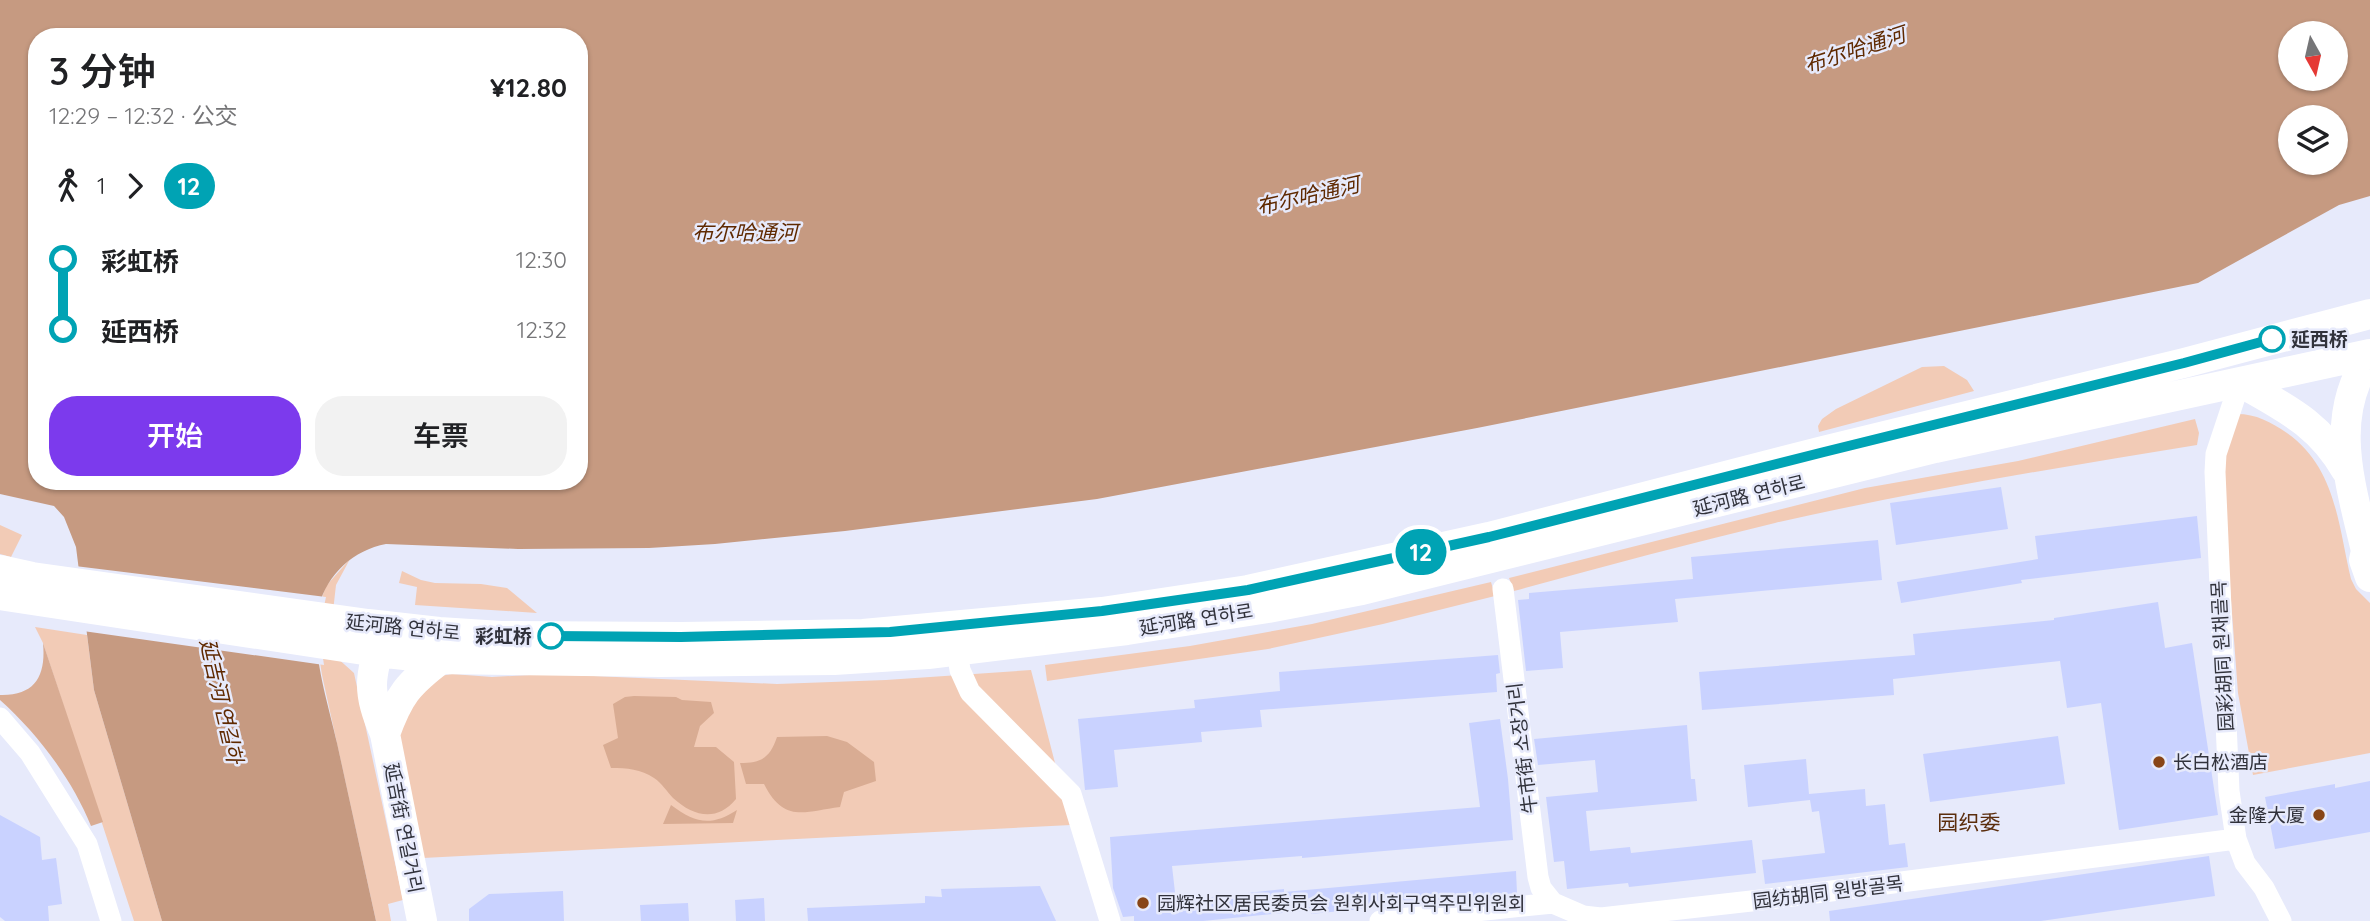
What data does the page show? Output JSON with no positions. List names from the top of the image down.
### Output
{
  "streets": {
    "main road": ["延河路 연하로", "延吉街 연길거리"],
    "street": ["园彩胡同 원채골목", "牛市街 소장거리", "园纺胡同 원방골목"]
  },
  "crossings": [
    ["延河路 연하로", "园彩胡同 원채골목"],
    ["延河路 연하로", "延吉街 연길거리"],
    ["园彩胡同 원채골목", "园纺胡同 원방골목"],
    ["牛市街 소장거리", "园纺胡同 원방골목"]
  ],
  "districts": ["园织委"],
  "water": ["布尔哈通河", "延吉河 연길하"],
  "places": [
    "延西桥",
    "彩虹桥",
    "长白松酒店",
    "金隆大厦",
    "园辉社区居民委员会 원휘사회구역주민위원회"
  ],
  "lines": ["bus line 12"],
  "north": "bottom",
  "page": {
    "on_map": "12",
    "heading": ["3 分钟", "12:29 – 12:32 · 公交", "¥12.80"],
    "legs": ["1", "12"],
    "list": [
      {
        "name": "彩虹桥",
        "value": "12:30"
      },
      {
        "name": "延西桥",
        "value": "12:32"
      }
    ],
    "buttons": ["开始", "车票"]
  }
}
